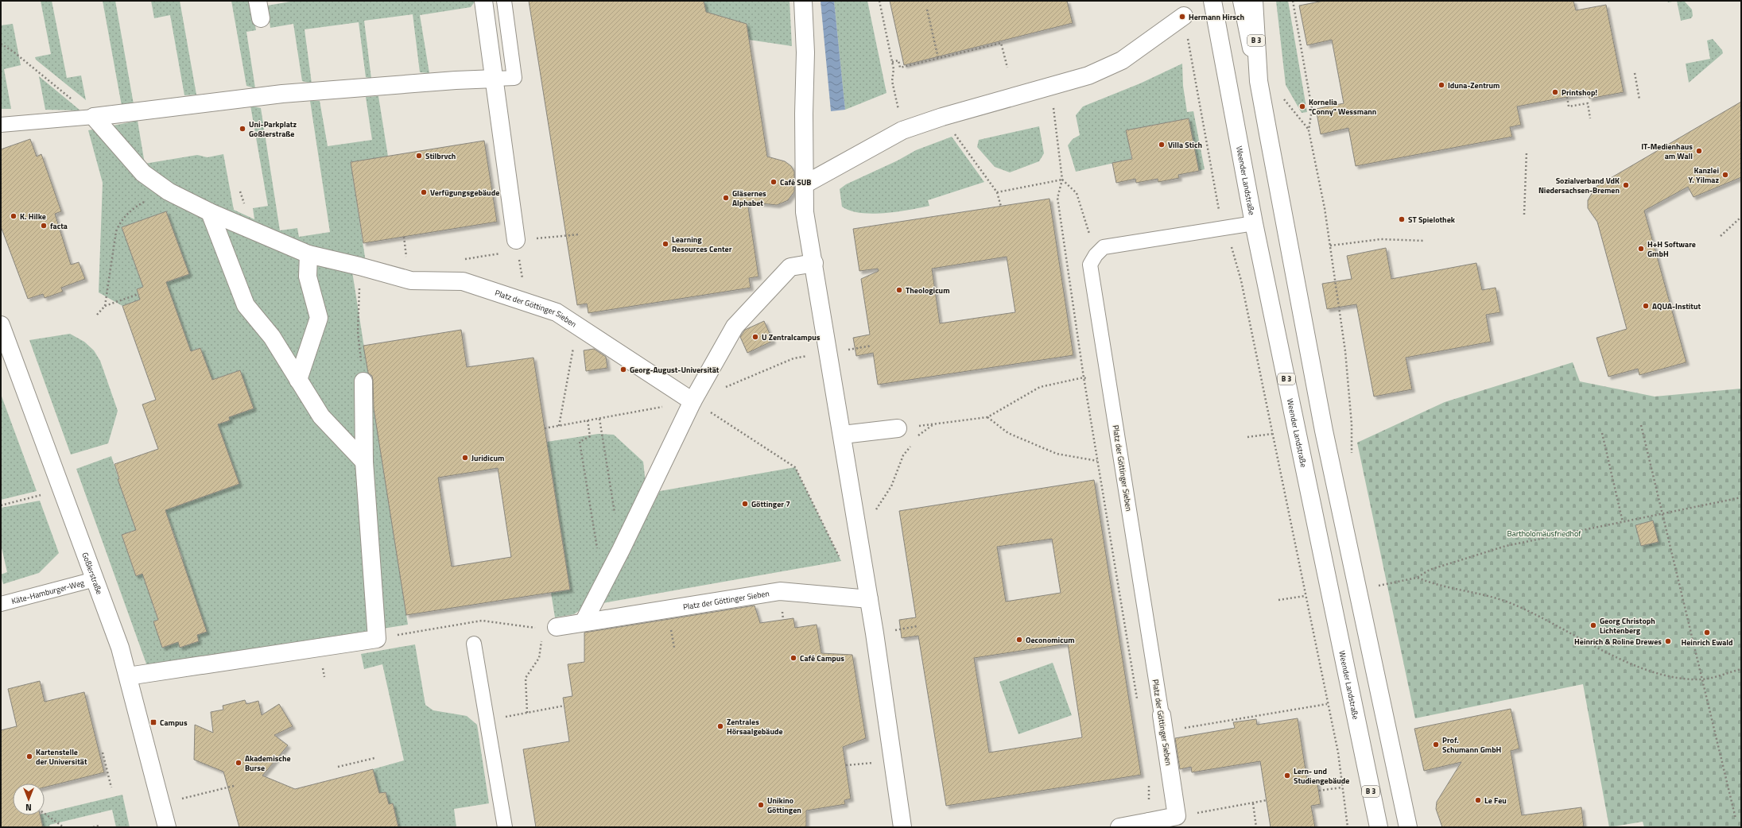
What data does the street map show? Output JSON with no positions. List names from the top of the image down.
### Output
{
  "streets": {
    "street": [
      "B 3",
      "Weender Landstraße",
      "Platz der Göttinger Sieben",
      "Goßlerstraße"
    ],
    "lane": ["Käte-Hamburger-Weg"]
  },
  "crossings": [
    ["Goßlerstraße", "Käte-Hamburger-Weg"]
  ],
  "parks": ["Bartholomäusfriedhof"],
  "places": {
    "other": [
      "Hermann Hirsch",
      "Iduna-Zentrum",
      "Printshop!",
      "Kornelia \"Conny\" Wessmann",
      "Uni-Parkplatz Goßlerstraße",
      "Villa Stich",
      "IT-Medienhaus am Wall",
      "Stilbrvch",
      "Kanzlei Y. Yilmaz",
      "Café SUB",
      "Sozialverband VdK Niedersachsen-Bremen",
      "Verfügungsgebäude",
      "Gläsernes Alphabet",
      "K. Hilke",
      "ST Spielothek",
      "facta",
      "Learning Resources Center",
      "H+H Software GmbH",
      "Theologicum",
      "AQUA-Institut",
      "U Zentralcampus",
      "Georg-August-Universität",
      "Juridicum",
      "Göttinger 7",
      "Georg Christoph Lichtenberg",
      "Heinrich Ewald",
      "Oeconomicum",
      "Heinrich & Roline Drewes",
      "Café Campus",
      "Zentrales Hörsaalgebäude",
      "Prof. Schumann GmbH",
      "Kartenstelle der Universität",
      "Akademische Burse",
      "Lern- und Studiengebäude",
      "Le Feu",
      "Unikino Göttingen"
    ],
    "transit": ["Campus"]
  },
  "north": "bottom"
}
